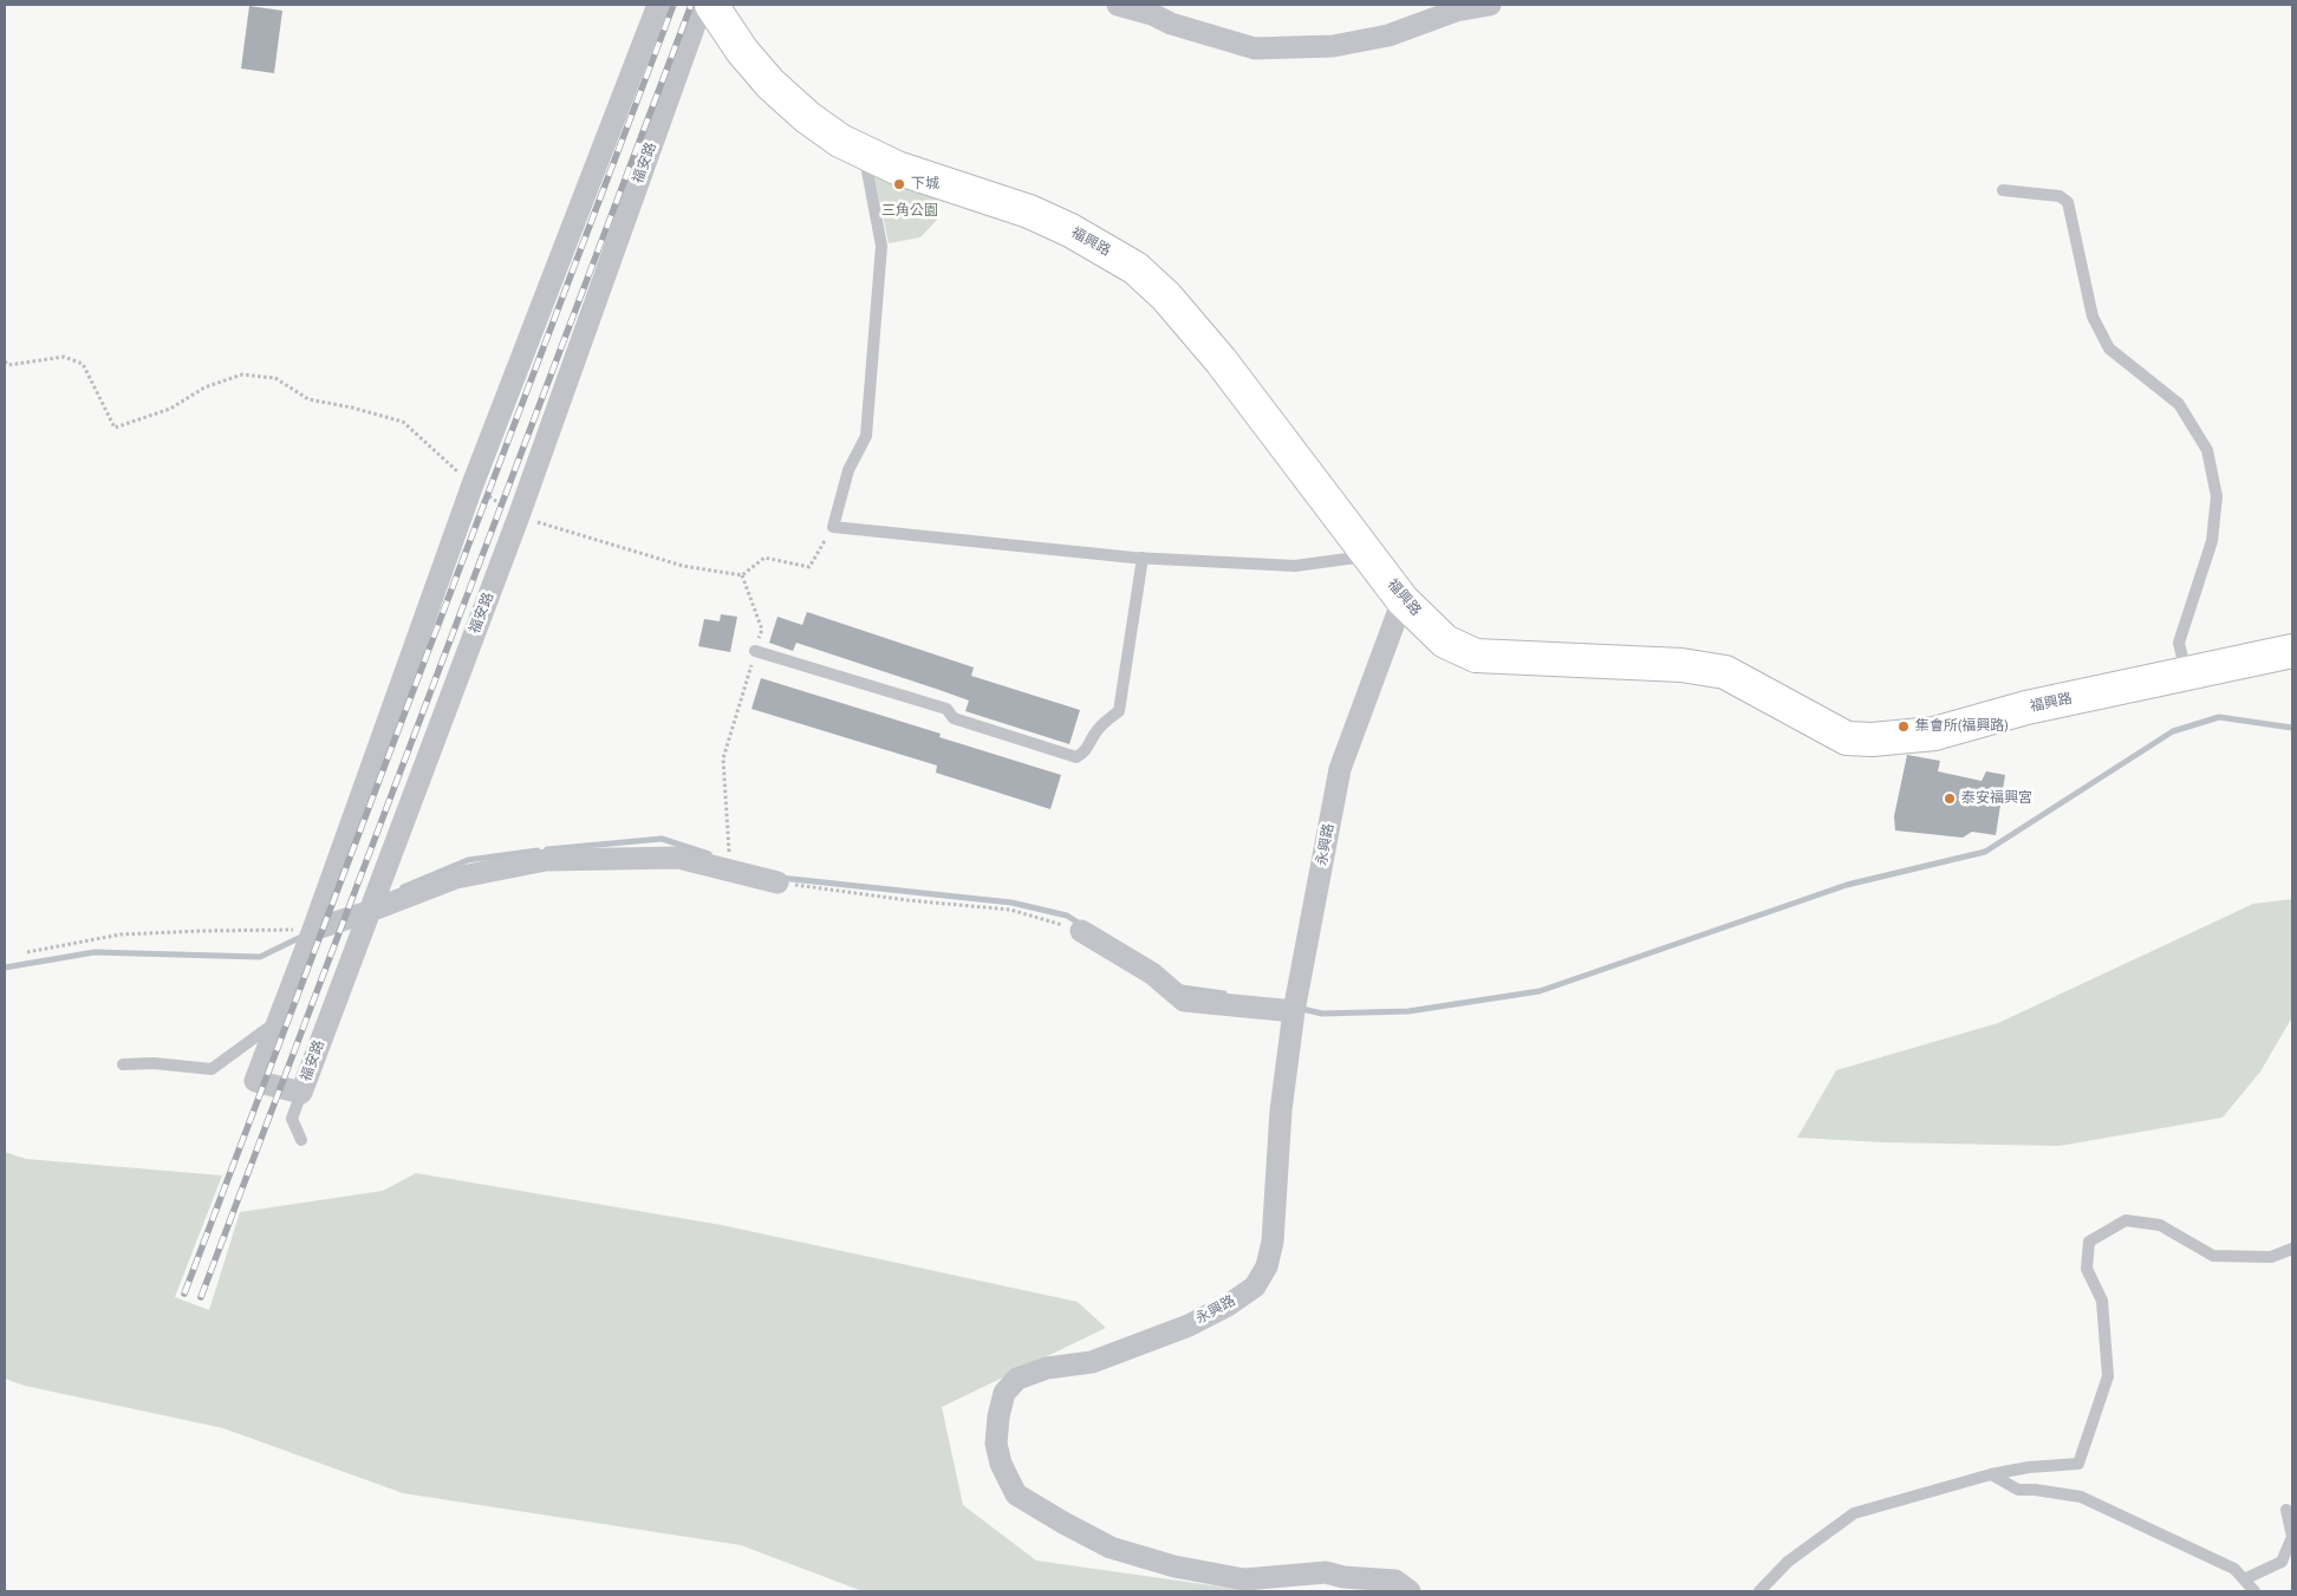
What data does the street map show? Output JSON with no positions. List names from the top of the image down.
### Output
{
  "streets": {
    "street": ["福安路", "福興路", "永興路"]
  },
  "crossings": [
    ["福興路", "永興路"]
  ],
  "parks": ["三角公園"],
  "places": ["下城", "集會所(福興路)", "泰安福興宮"]
}
